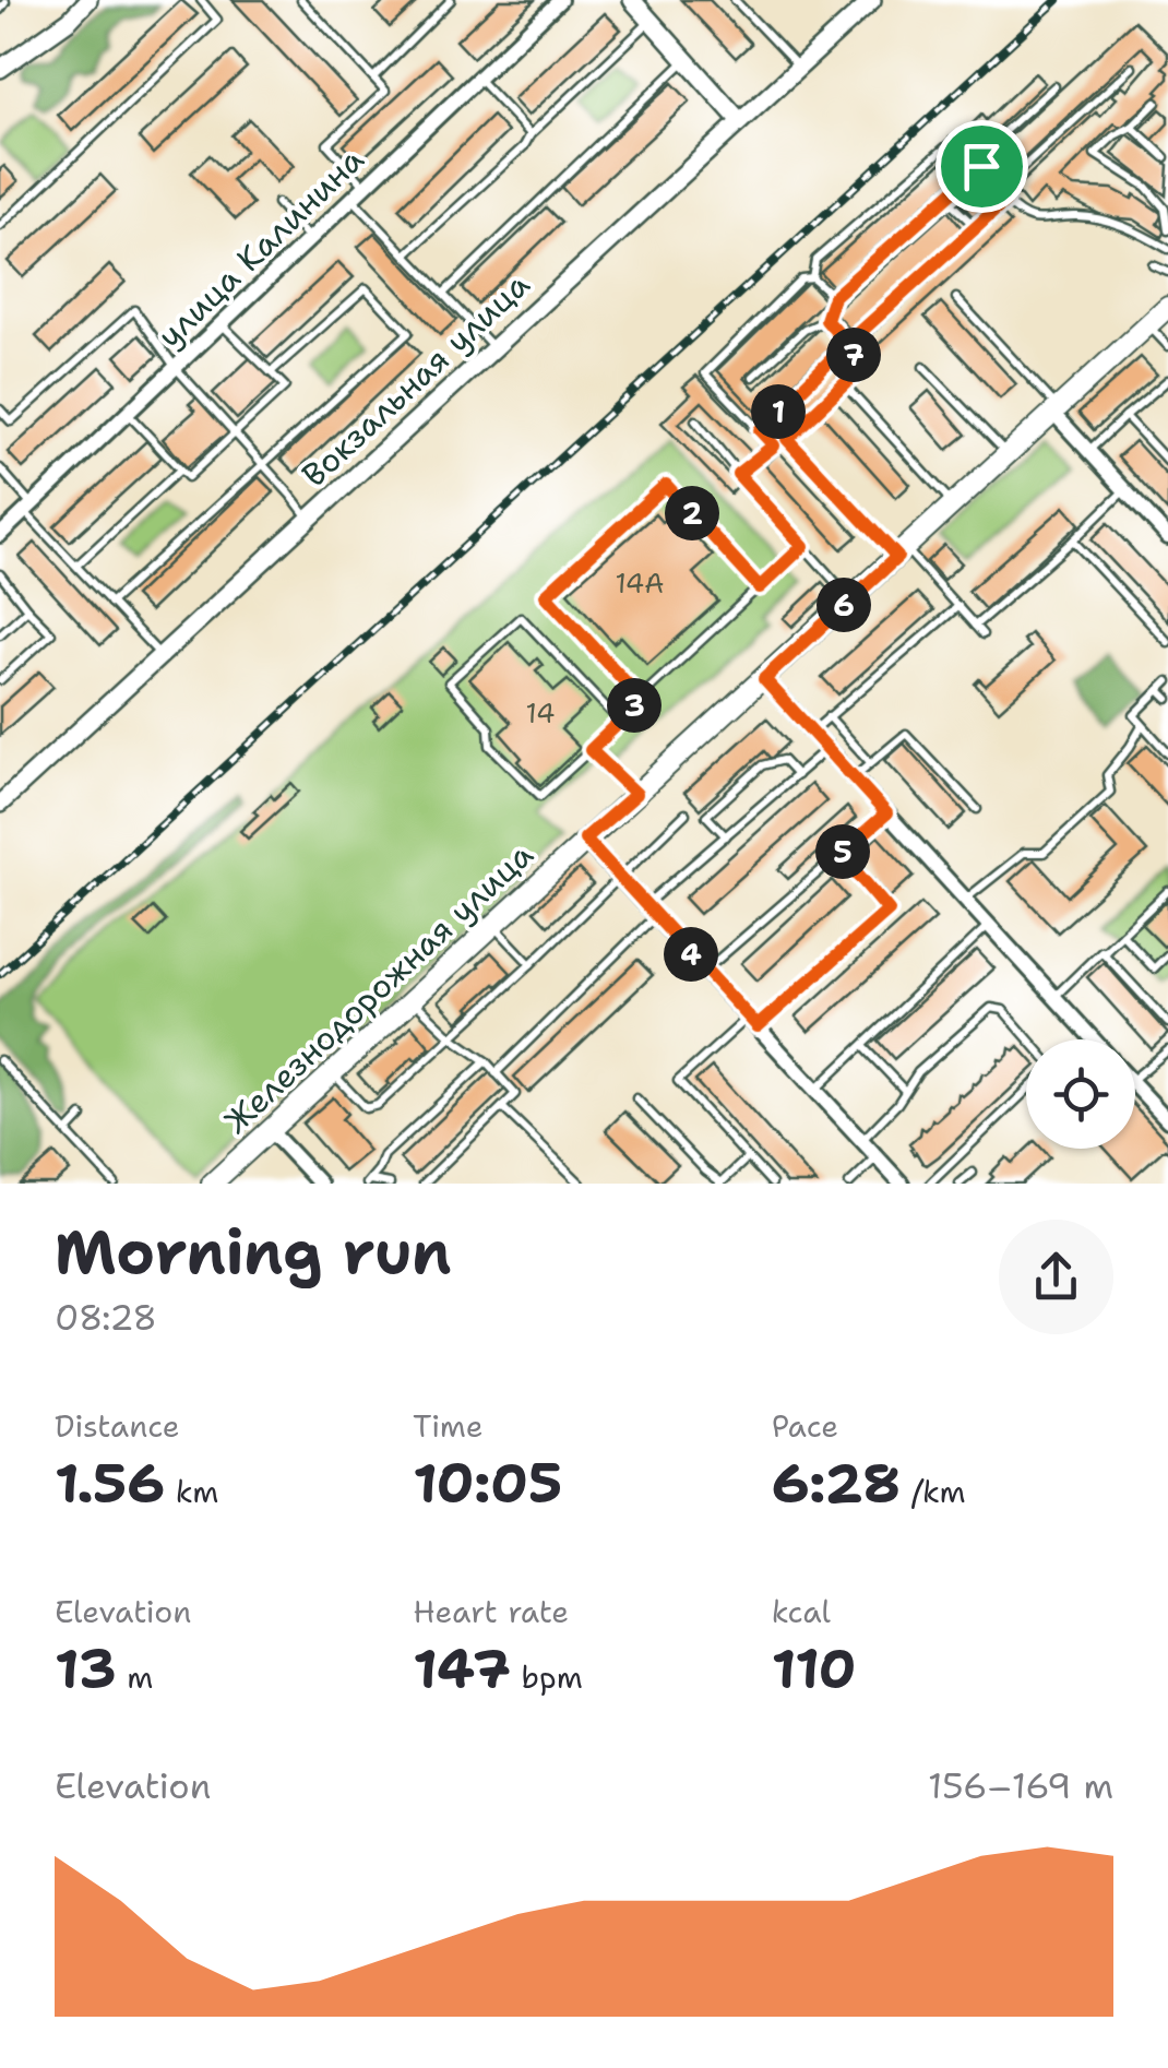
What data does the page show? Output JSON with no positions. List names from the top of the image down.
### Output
{
  "streets": {
    "main road": ["Железнодорожная улица"],
    "street": ["улица Калинина", "Вокзальная улица"]
  },
  "house_numbers": ["14А", "14"],
  "page": {
    "pins": [
      "7",
      "1",
      "2",
      "6",
      "3",
      "5",
      "4"
    ],
    "heading": ["Morning run", "08:28"],
    "stats": [
      ["Distance", "1.56 km"],
      ["Time", "10:05"],
      ["Pace", "6:28 /km"],
      ["Elevation", "13 m"],
      ["Heart rate", "147 bpm"],
      ["kcal", "110"]
    ],
    "chart": ["Elevation", "156–169 m"]
  }
}
